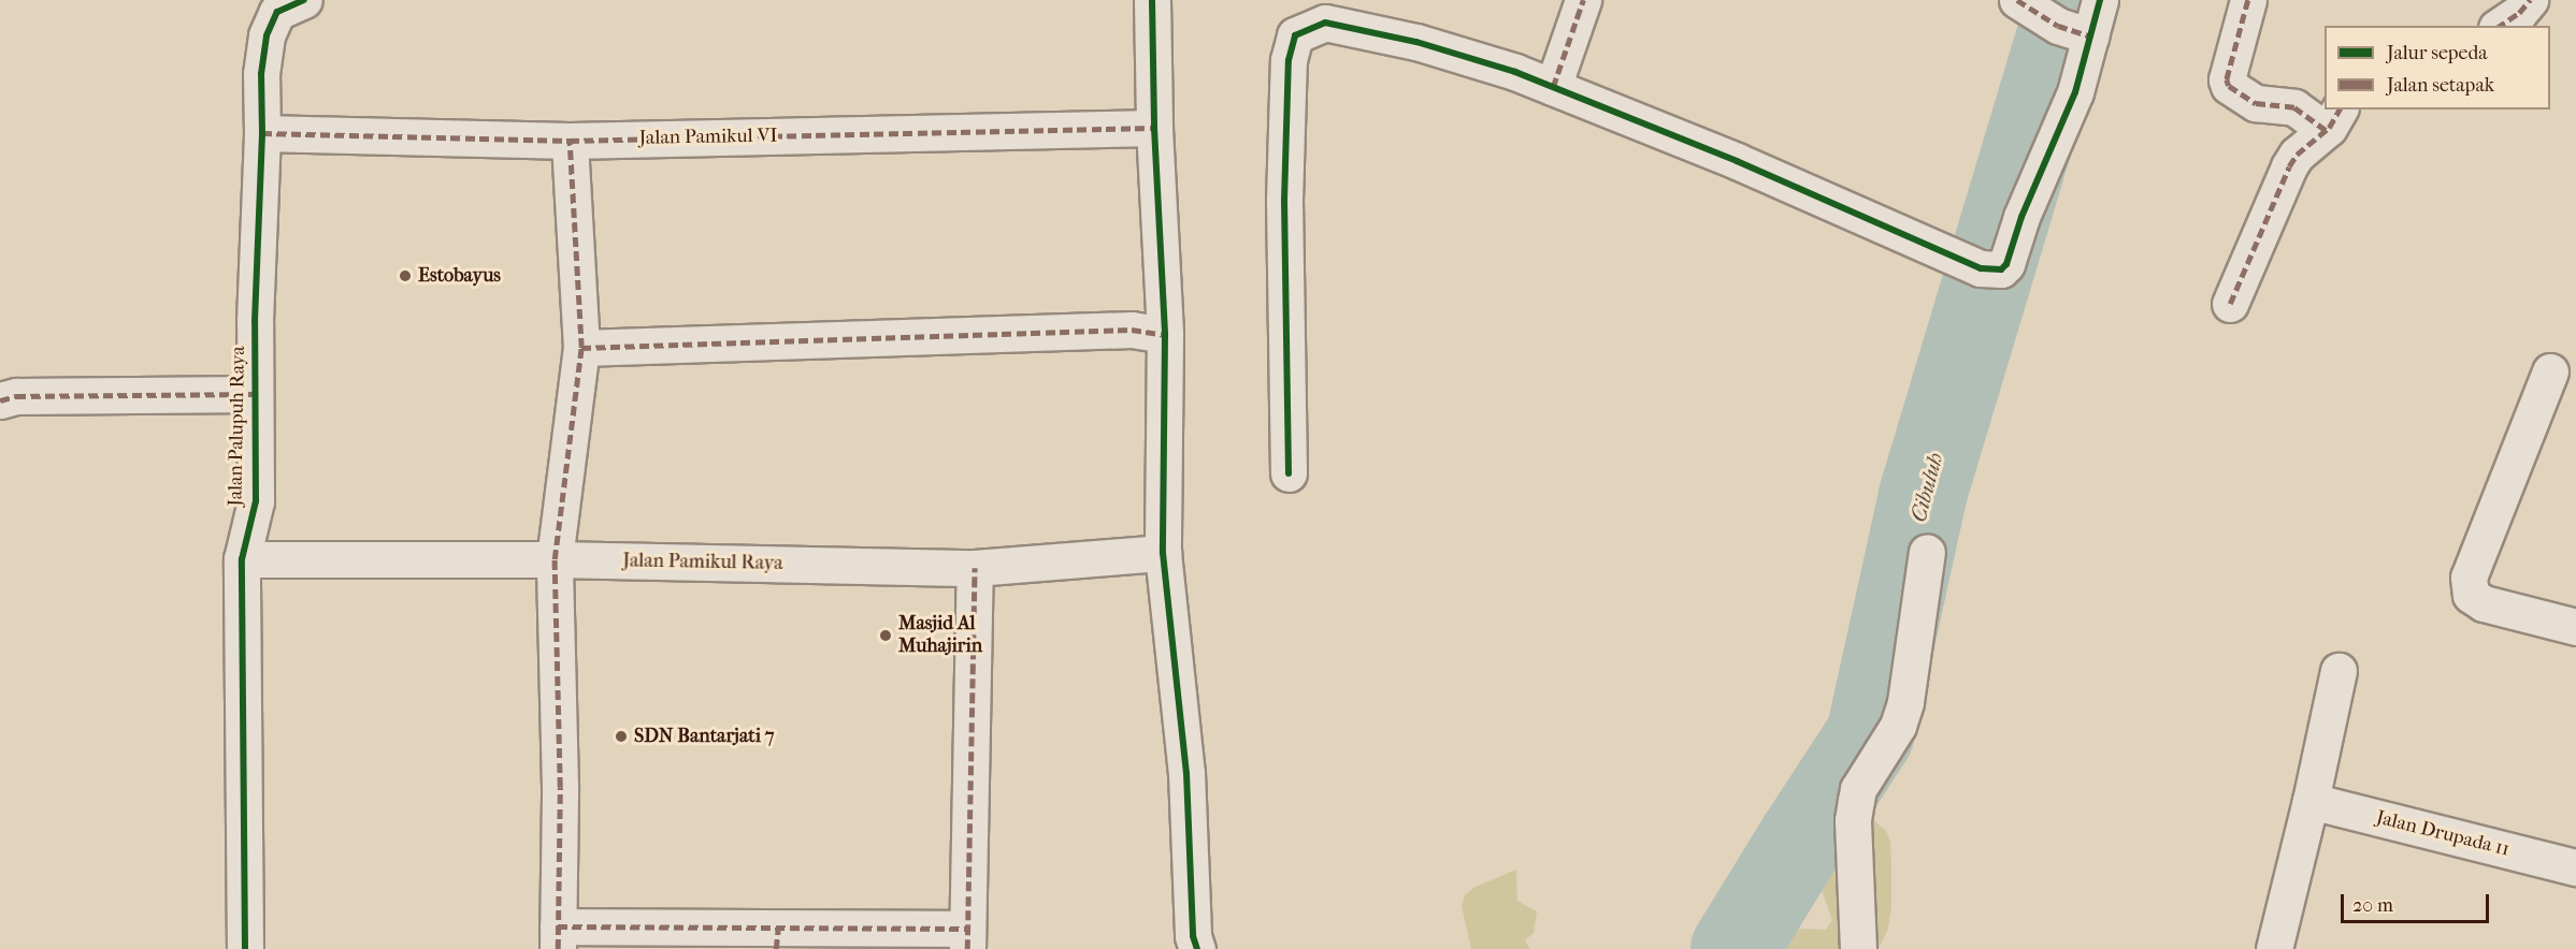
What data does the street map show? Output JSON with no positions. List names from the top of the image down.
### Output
{
  "streets": {
    "street": [
      "Jalan Pamikul VI",
      "Jalan Palupuh Raya",
      "Jalan Pamikul Raya",
      "Jalan Drupada 11"
    ]
  },
  "crossings": [
    ["Jalan Pamikul VI", "Jalan Palupuh Raya"],
    ["Jalan Palupuh Raya", "Jalan Pamikul Raya"]
  ],
  "water": ["Cibuluh"],
  "places": ["Estobayus", "Masjid Al Muhajirin", "SDN Bantarjati 7"],
  "legend": ["Jalur sepeda", "Jalan setapak"],
  "scale_bar": "20 m"
}
